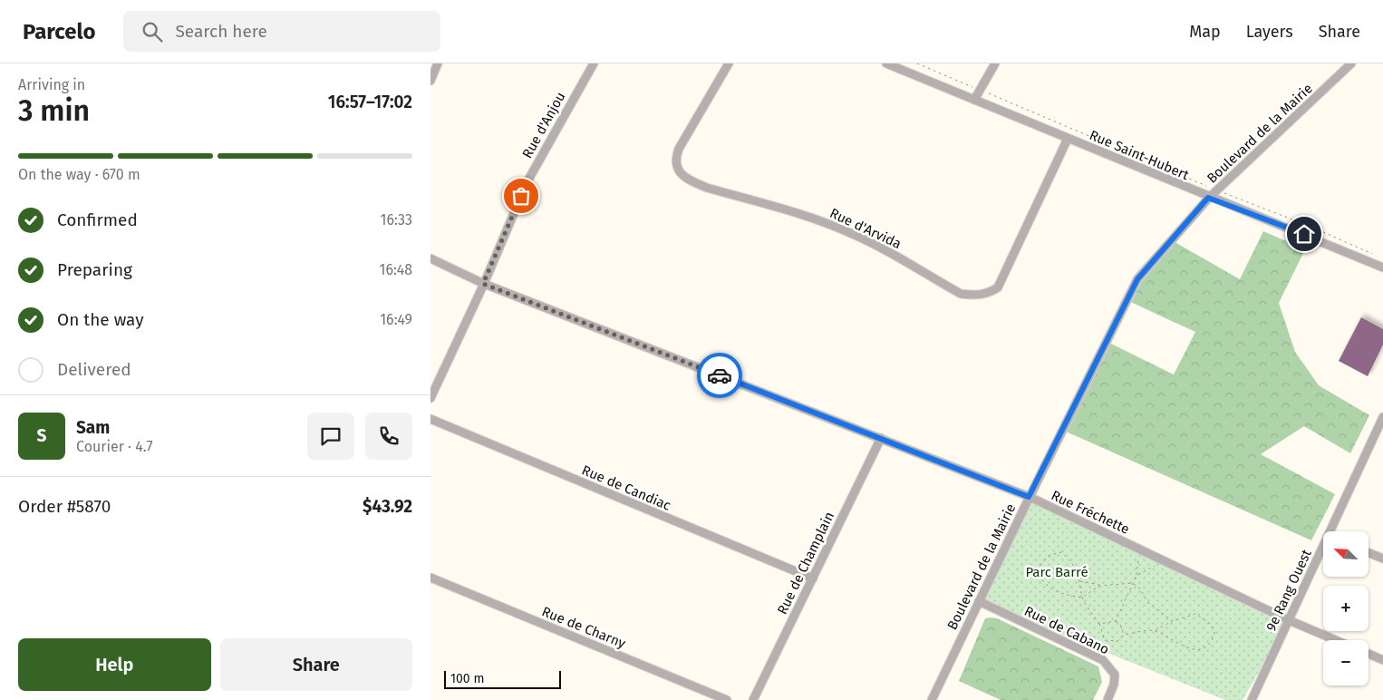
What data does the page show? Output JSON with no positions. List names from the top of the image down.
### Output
{
  "streets": {
    "street": [
      "Rue d'Anjou",
      "Boulevard de la Mairie",
      "Rue Saint-Hubert",
      "Rue d'Arvida",
      "Rue de Candiac",
      "Rue Fréchette",
      "Rue de Champlain",
      "9e Rang Ouest",
      "Rue de Charny",
      "Rue de Cabano"
    ]
  },
  "crossings": [
    ["Rue d'Anjou", "Rue Fréchette"],
    ["Boulevard de la Mairie", "Rue Saint-Hubert"],
    ["Boulevard de la Mairie", "Rue Fréchette"],
    ["Boulevard de la Mairie", "Rue de Cabano"],
    ["Rue Saint-Hubert", "Rue d'Arvida"],
    ["Rue de Candiac", "Rue de Champlain"],
    ["Rue Fréchette", "Rue de Champlain"],
    ["Rue Fréchette", "9e Rang Ouest"]
  ],
  "parks": ["Parc Barré"],
  "scale_bar": "100 m",
  "north": "top left",
  "page": {
    "header": "Parcelo",
    "search": "Search here",
    "nav": ["Map", "Layers", "Share"],
    "heading": ["3 min", "Arriving in", "16:57–17:02"],
    "panel": [
      "Sam",
      "Courier · 4.7",
      "Order #5870",
      "$43.92"
    ],
    "bar": "On the way · 670 m",
    "list": [
      ["Confirmed", "16:33"],
      ["Preparing", "16:48"],
      ["On the way", "16:49"],
      "Delivered"
    ],
    "round": "S",
    "map_buttons": ["+", "−"],
    "buttons": ["Help", "Share"],
    "scale": "100 m"
  }
}
